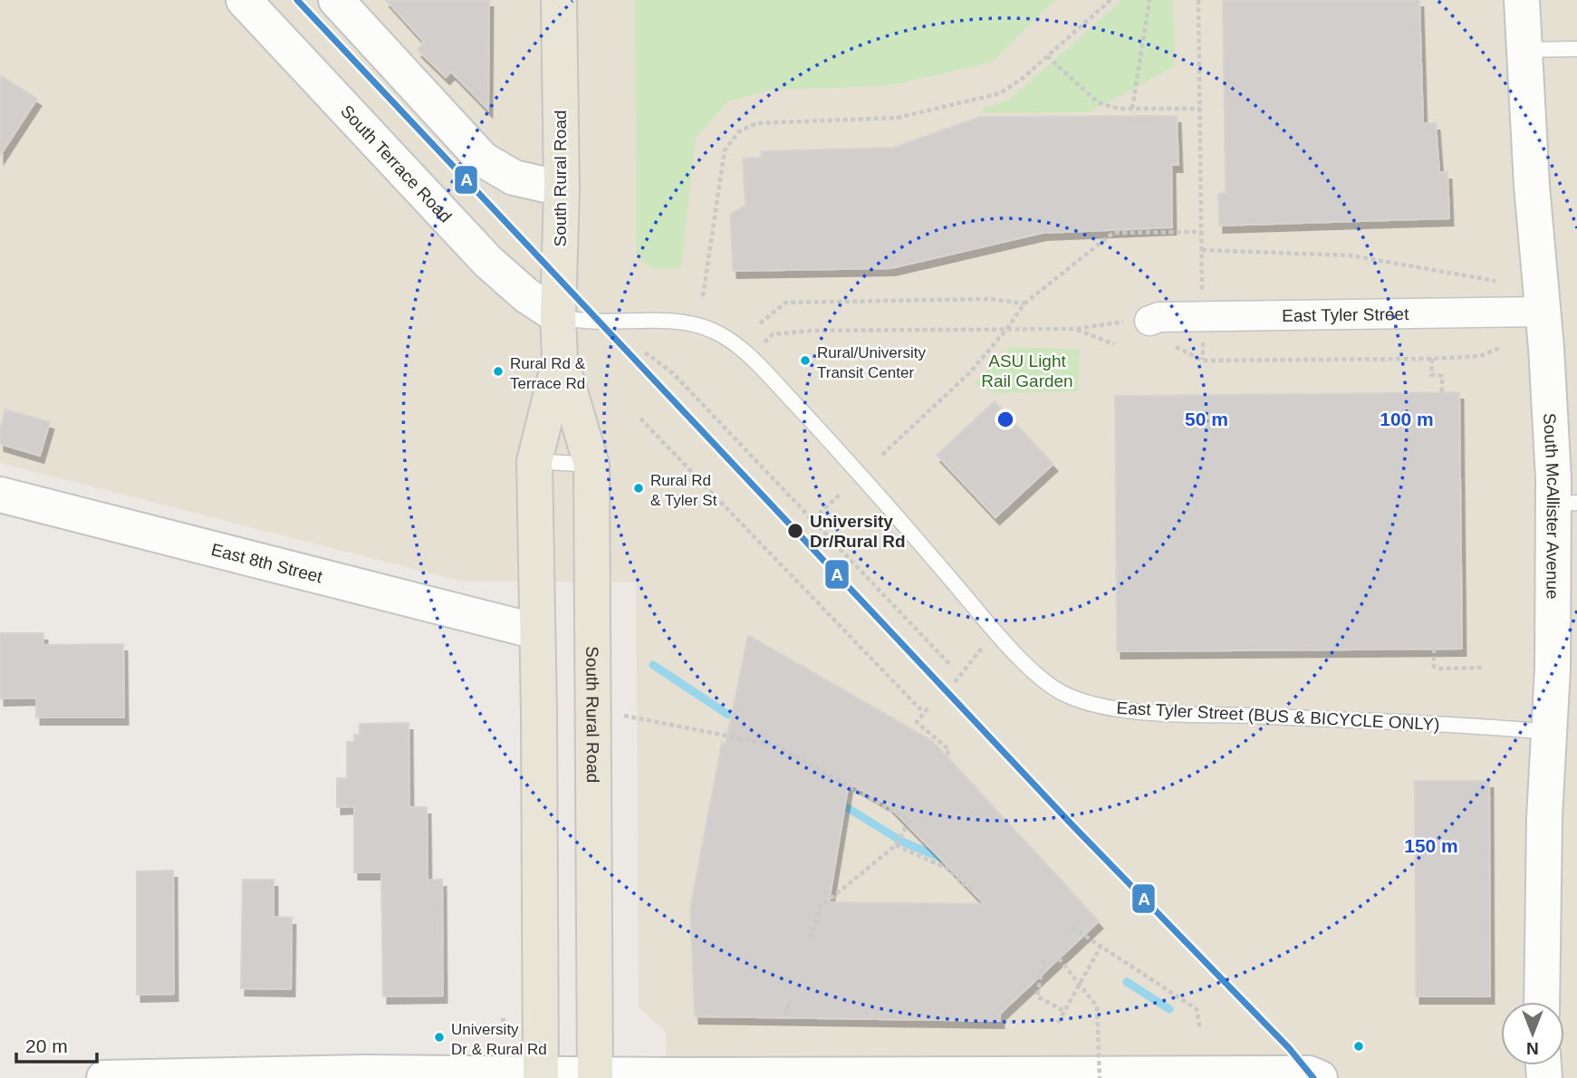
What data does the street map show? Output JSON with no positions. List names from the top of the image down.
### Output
{
  "streets": {
    "main road": ["South Rural Road"],
    "street": [
      "South Terrace Road",
      "East Tyler Street",
      "South McAllister Avenue",
      "East 8th Street"
    ],
    "lane": ["East Tyler Street (BUS & BICYCLE ONLY)"]
  },
  "crossings": [
    ["South Terrace Road", "South Rural Road"],
    ["South Terrace Road", "East Tyler Street (BUS & BICYCLE ONLY)"],
    ["South Rural Road", "East 8th Street"],
    ["South Rural Road", "East Tyler Street (BUS & BICYCLE ONLY)"],
    ["East Tyler Street", "South McAllister Avenue"],
    ["South McAllister Avenue", "East Tyler Street (BUS & BICYCLE ONLY)"]
  ],
  "parks": ["ASU Light Rail Garden"],
  "places": [
    "Rural/University Transit Center",
    "Rural Rd & Terrace Rd",
    "Rural Rd & Tyler St",
    "University Dr/Rural Rd",
    "University Dr & Rural Rd"
  ],
  "lines": ["transit line A"],
  "scale_bar": "20 m",
  "north": "bottom",
  "rings": ["50 m", "100 m", "150 m"]
}
